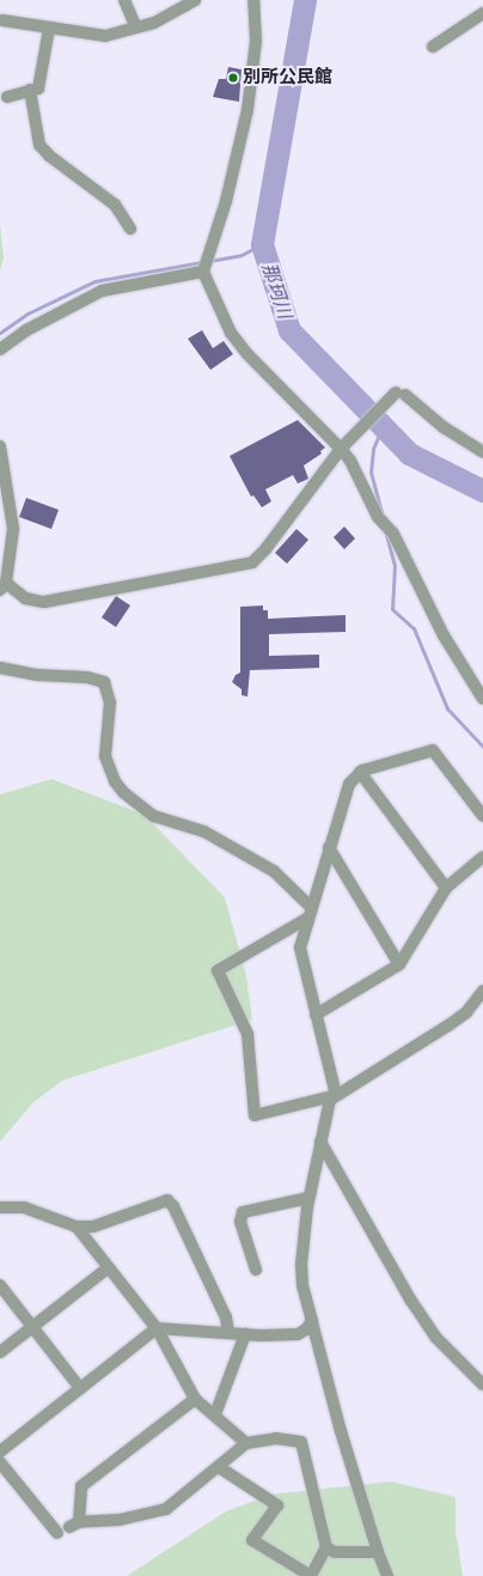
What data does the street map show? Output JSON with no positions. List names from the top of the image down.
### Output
{
  "water": ["那珂川"],
  "places": ["別所公民館"]
}
